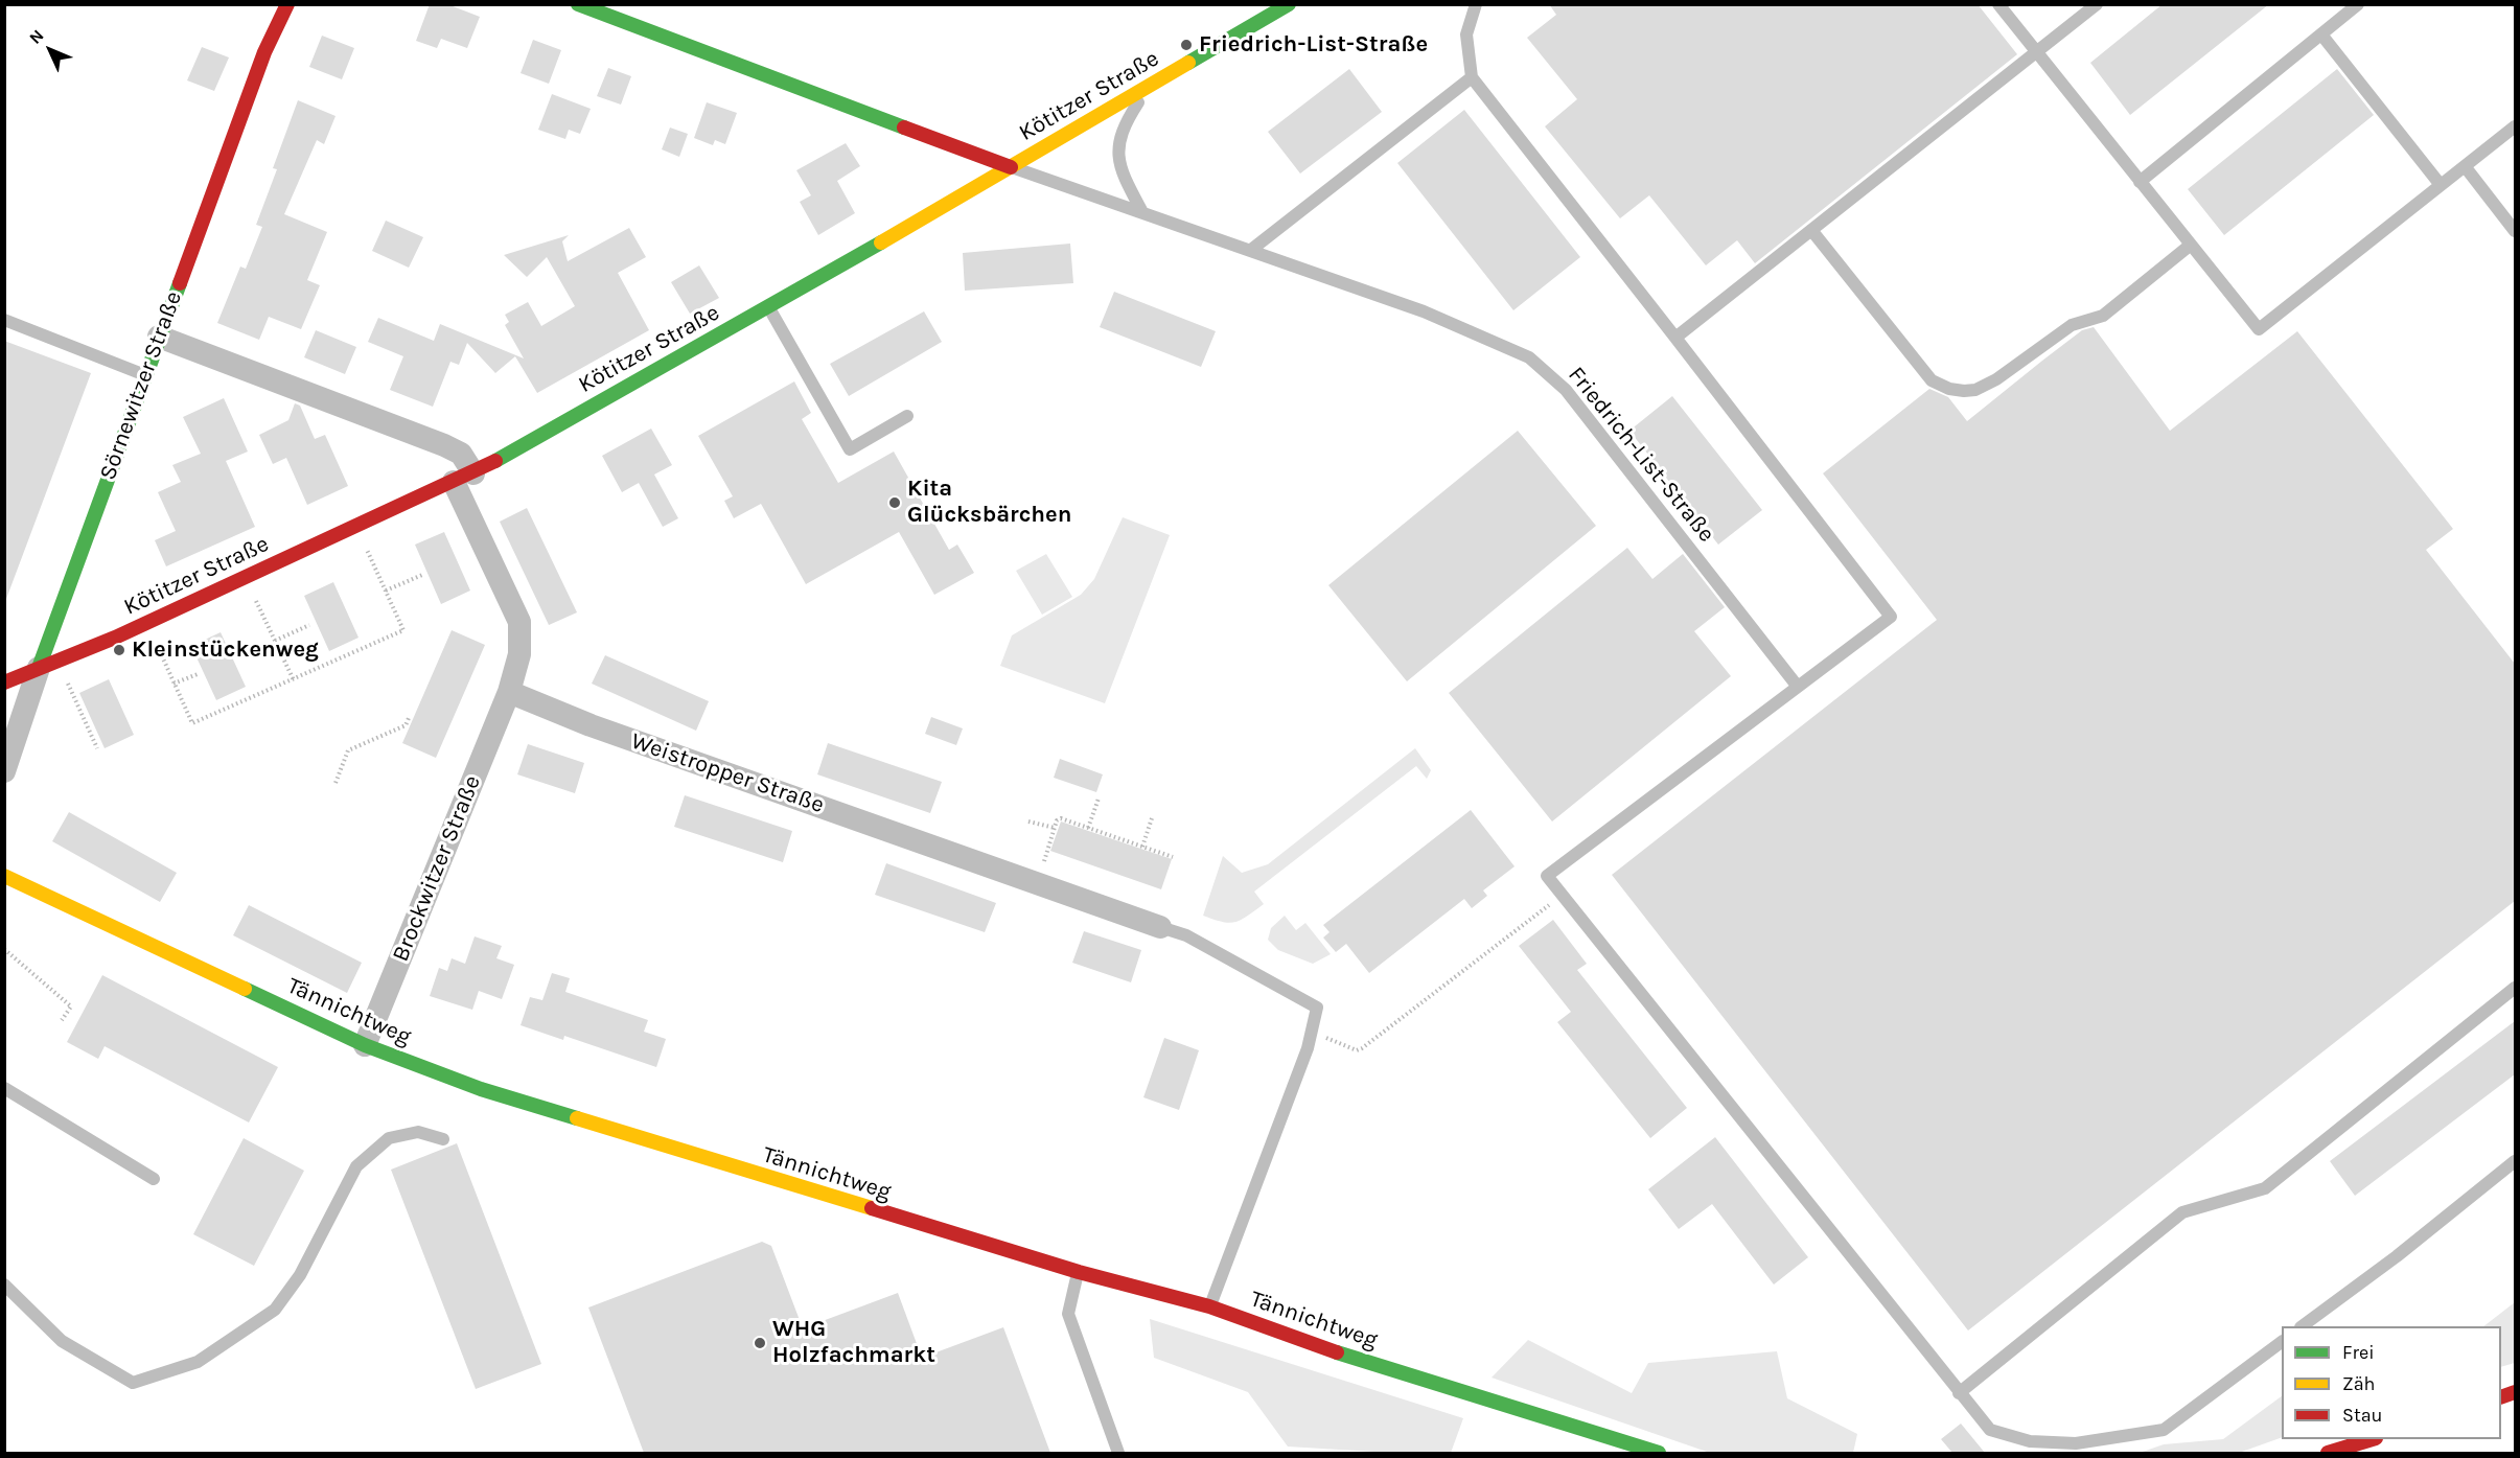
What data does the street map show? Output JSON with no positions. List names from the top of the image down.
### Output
{
  "streets": {
    "street": [
      "Kötitzer Straße",
      "Sörnewitzer Straße",
      "Friedrich-List-Straße",
      "Weistropper Straße",
      "Brockwitzer Straße",
      "Tännichtweg"
    ]
  },
  "crossings": [
    ["Kötitzer Straße", "Sörnewitzer Straße"],
    ["Kötitzer Straße", "Friedrich-List-Straße"],
    ["Weistropper Straße", "Brockwitzer Straße"],
    ["Brockwitzer Straße", "Tännichtweg"]
  ],
  "places": [
    "Friedrich-List-Straße",
    "Kita Glücksbärchen",
    "Kleinstückenweg",
    "WHG Holzfachmarkt"
  ],
  "legend": ["Frei", "Zäh", "Stau"],
  "north": "top left"
}
